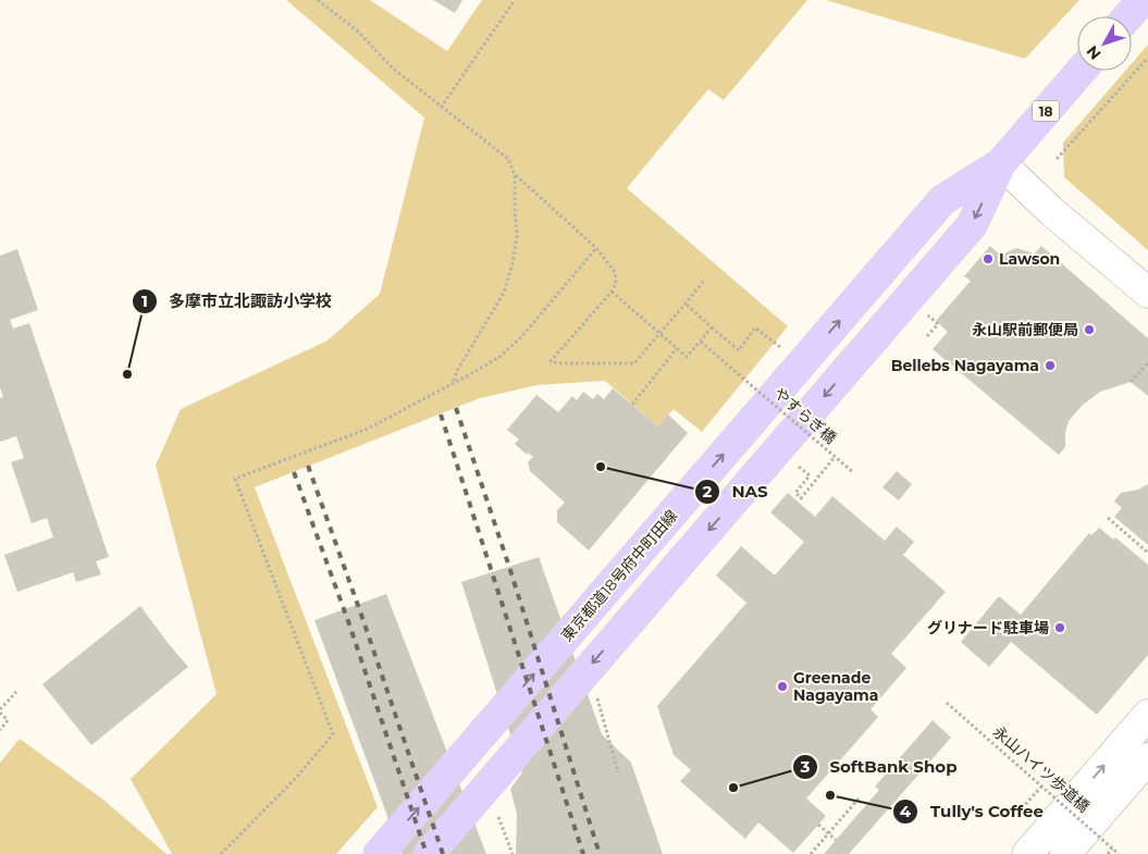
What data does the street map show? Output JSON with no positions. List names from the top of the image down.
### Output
{
  "streets": {
    "main road": ["18", "東京都道18号府中町田線"],
    "path": ["やすらぎ橋", "永山ハイツ歩道橋"]
  },
  "places": [
    "Lawson",
    "永山駅前郵便局",
    "Bellebs Nagayama",
    "多摩市立北諏訪小学校",
    "NAS",
    "グリナード駐車場",
    "Greenade Nagayama",
    "SoftBank Shop",
    "Tully's Coffee"
  ],
  "north": "bottom left"
}
